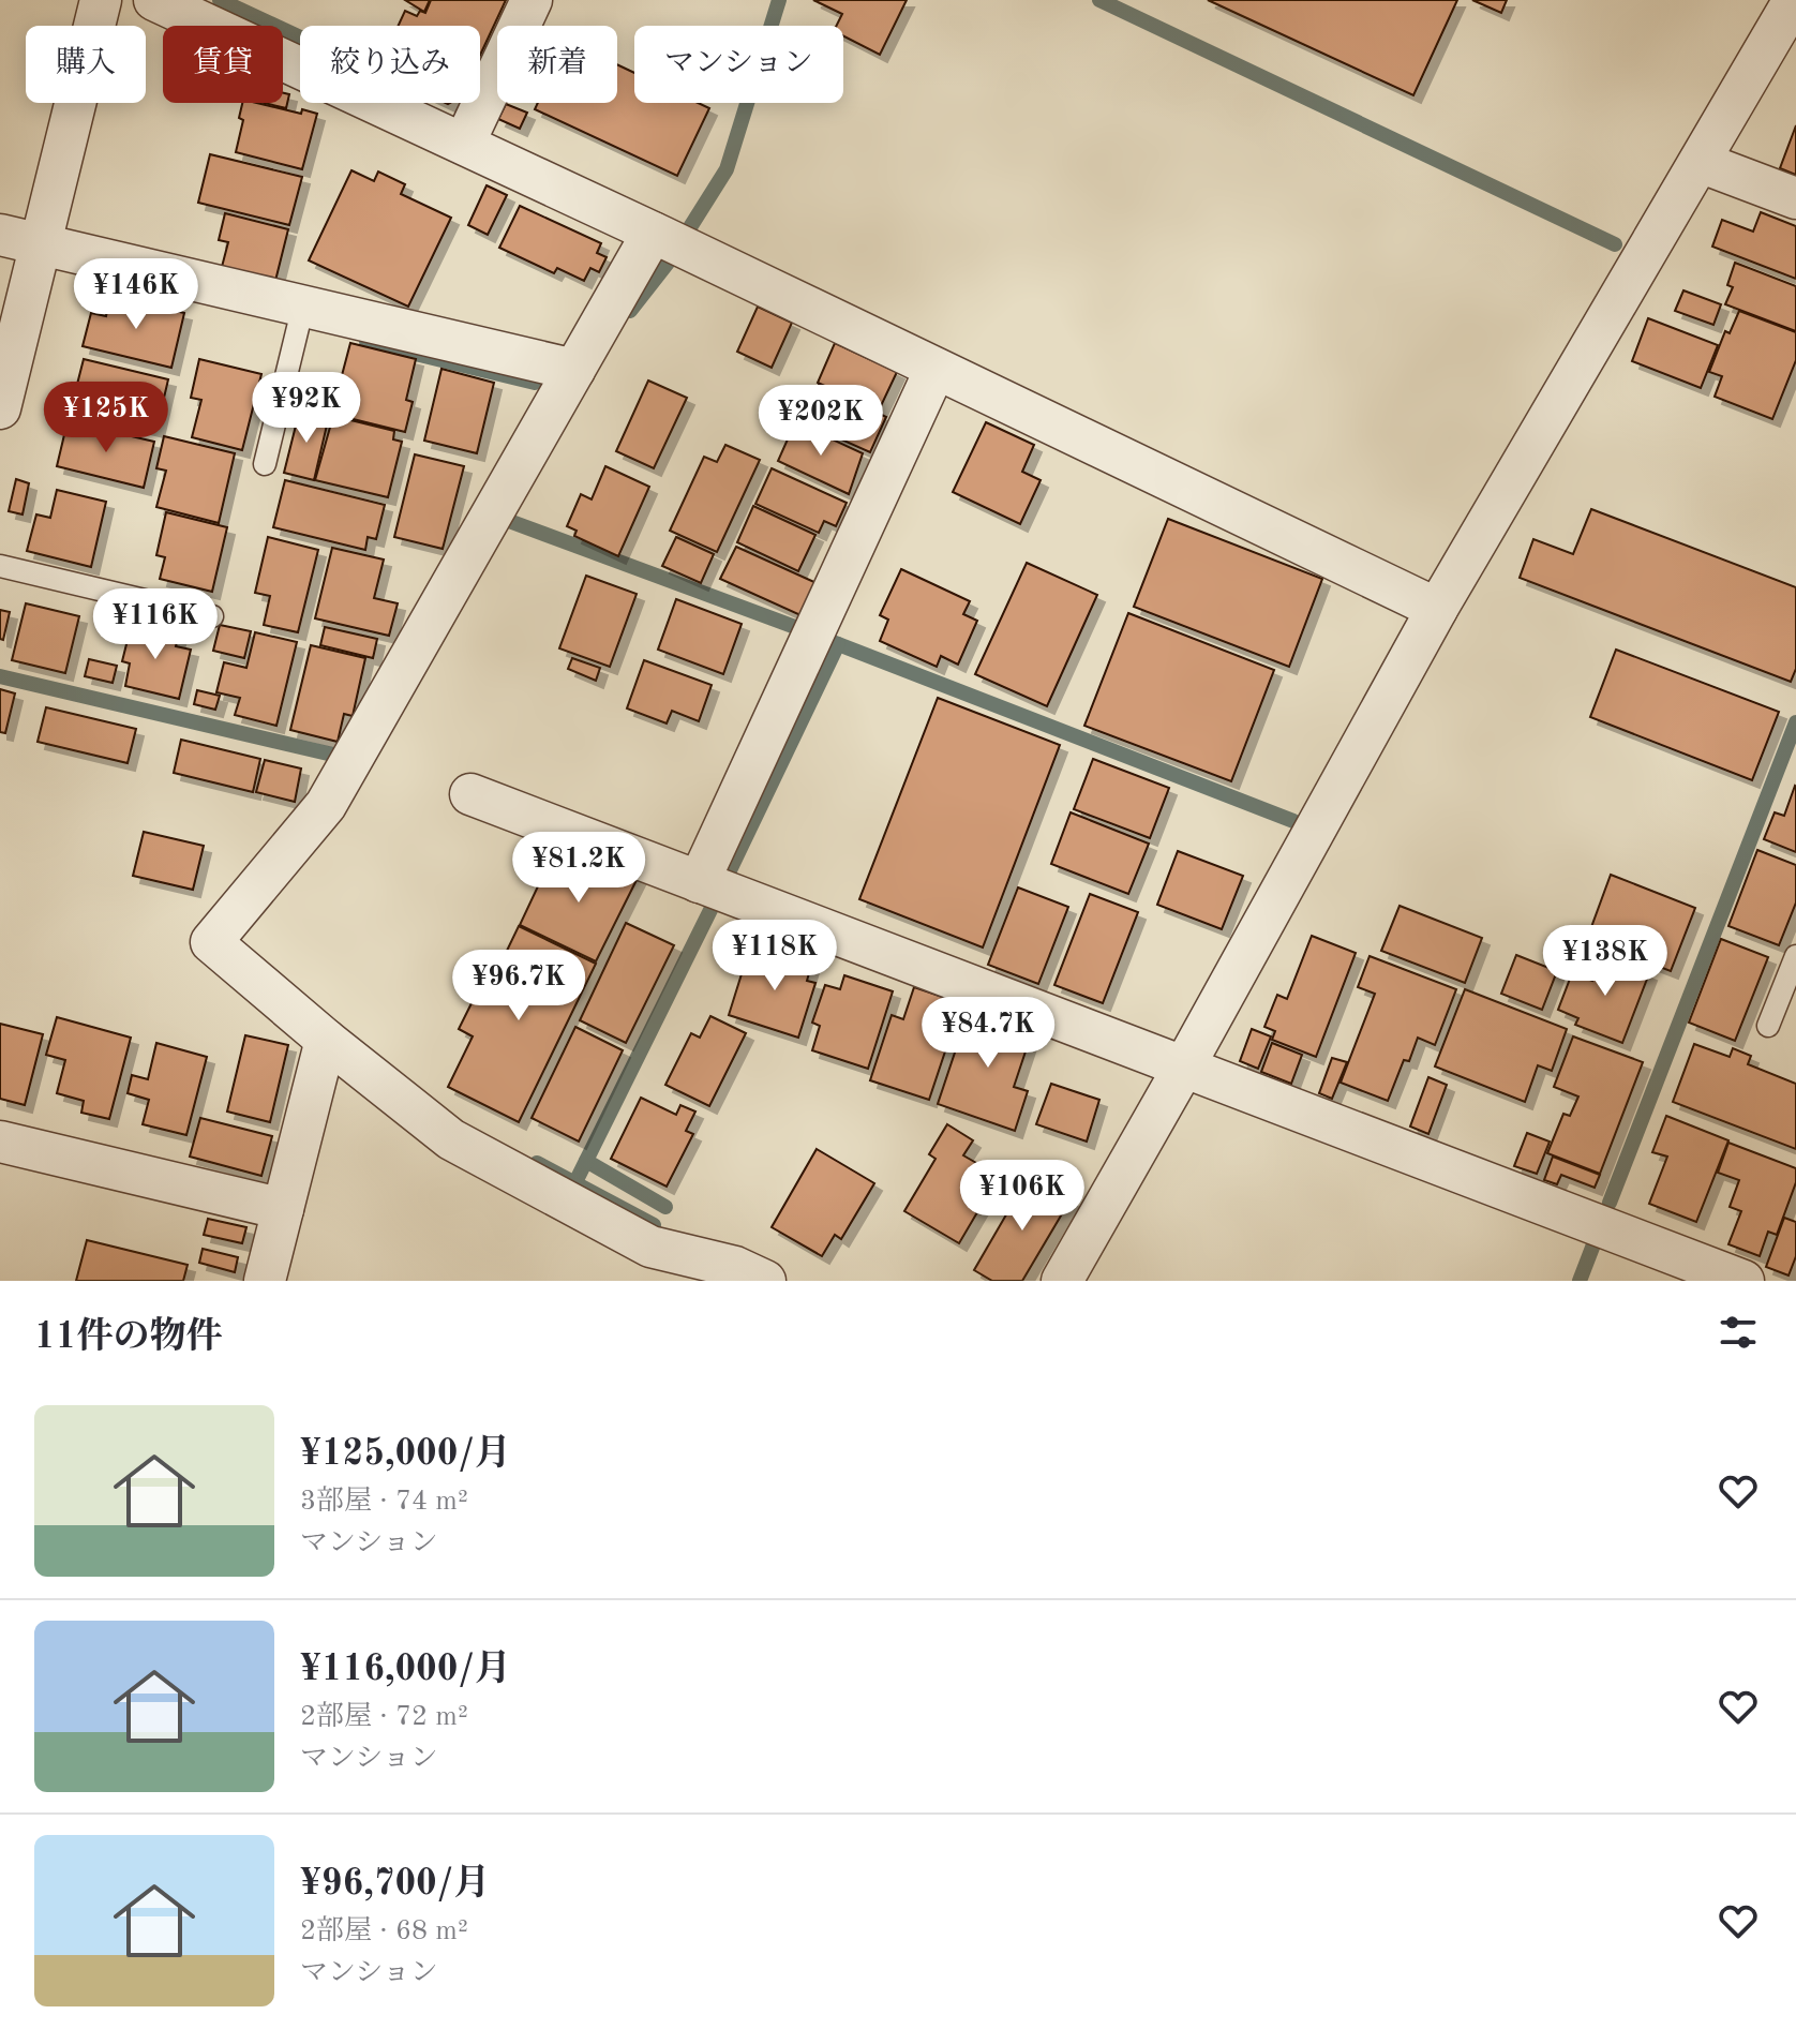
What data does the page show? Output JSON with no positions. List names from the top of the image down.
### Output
{
  "page": {
    "chip": [
      "購入",
      "賃貸",
      "絞り込み",
      "新着",
      "マンション"
    ],
    "price": [
      "¥146K",
      "¥92K",
      "¥125K",
      "¥202K",
      "¥116K",
      "¥81.2K",
      "¥118K",
      "¥138K",
      "¥96.7K",
      "¥84.7K",
      "¥106K"
    ],
    "heading": "11件の物件",
    "list": [
      {
        "name": "¥125,000/月",
        "note": "3部屋 · 74 m² · マンション"
      },
      {
        "name": "¥116,000/月",
        "note": "2部屋 · 72 m² · マンション"
      },
      {
        "name": "¥96,700/月",
        "note": "2部屋 · 68 m² · マンション"
      }
    ]
  }
}
